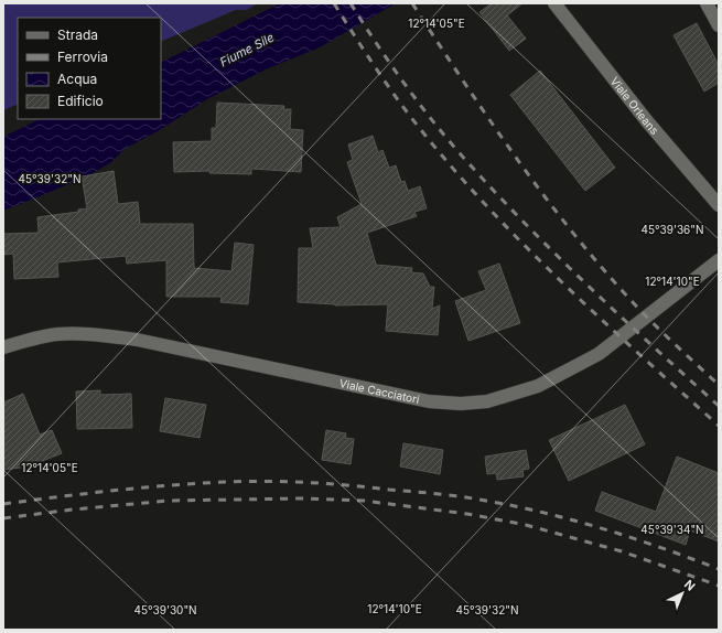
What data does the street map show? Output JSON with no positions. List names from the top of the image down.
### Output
{
  "streets": {
    "street": ["Viale Orleans", "Viale Cacciatori"]
  },
  "water": ["Fiume Sile"],
  "legend": [
    "Strada",
    "Ferrovia",
    "Acqua",
    "Edificio"
  ],
  "north": "top right",
  "coordinates": [
    "12°14'05\"E",
    "45°39'32\"N",
    "45°39'36\"N",
    "12°14'10\"E",
    "45°39'34\"N",
    "45°39'30\"N"
  ]
}
